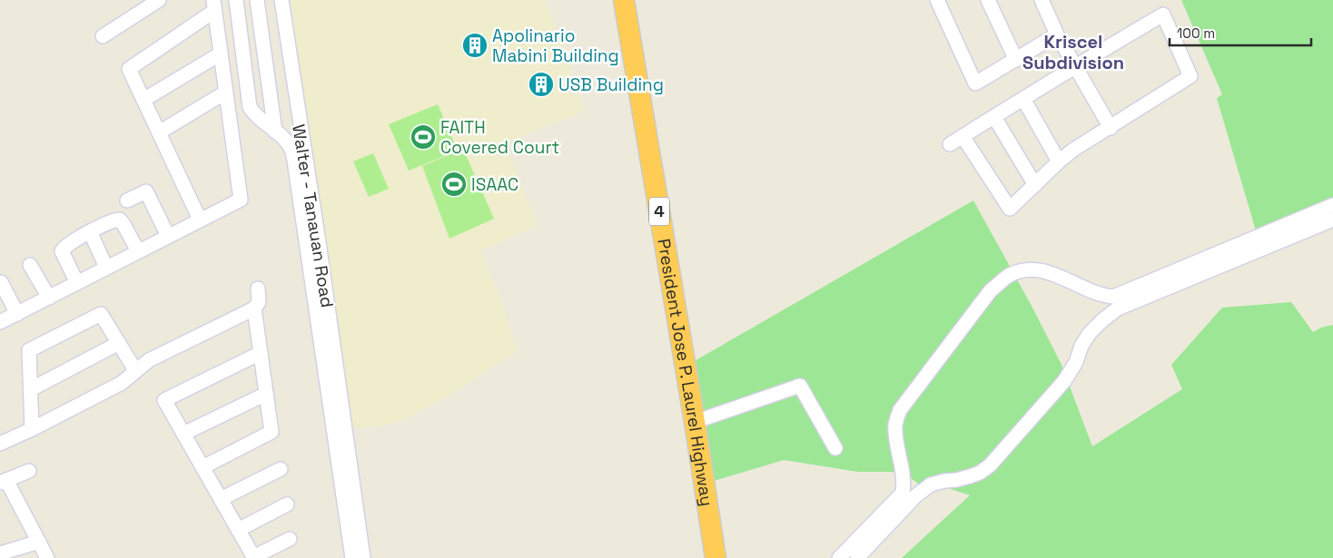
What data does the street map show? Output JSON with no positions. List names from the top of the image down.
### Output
{
  "streets": {
    "highway": ["4", "President Jose P. Laurel Highway"],
    "street": ["Walter - Tanauan Road"]
  },
  "districts": ["Kriscel Subdivision"],
  "places": {
    "building": ["Apolinario Mabini Building", "USB Building"],
    "sports": ["FAITH Covered Court", "ISAAC"]
  },
  "scale_bar": "100 m"
}
